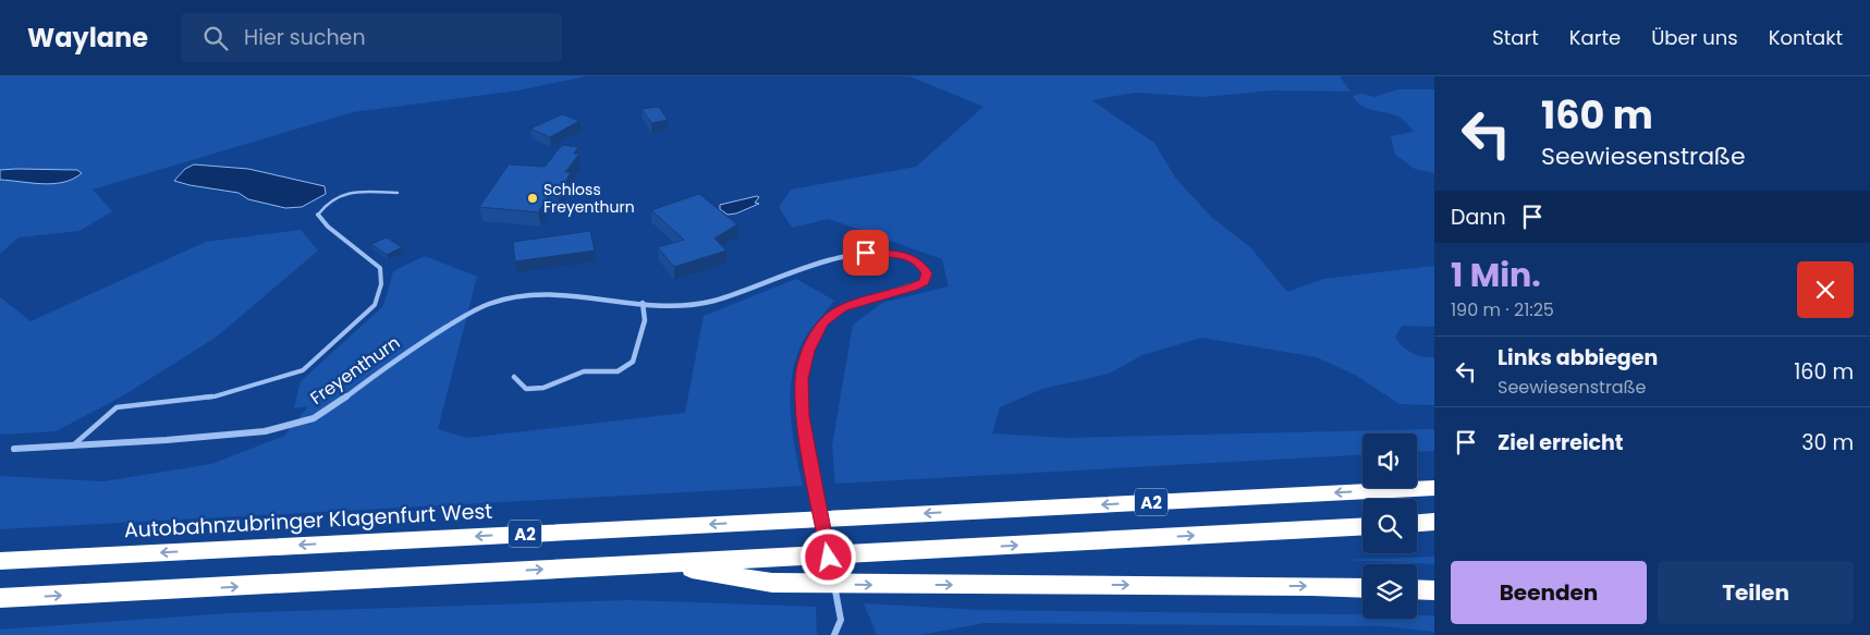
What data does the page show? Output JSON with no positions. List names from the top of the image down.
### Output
{
  "streets": {
    "highway": ["A2", "Autobahnzubringer Klagenfurt West"],
    "street": ["Freyenthurn"]
  },
  "places": ["Schloss Freyenthurn"],
  "page": {
    "header": "Waylane",
    "search": "Hier suchen",
    "nav": [
      "Start",
      "Karte",
      "Über uns",
      "Kontakt"
    ],
    "turn": ["160 m", "Seewiesenstraße"],
    "then": "Dann",
    "heading": ["1 Min.", "190 m · 21:25"],
    "list": [
      {
        "name": "Links abbiegen",
        "note": "Seewiesenstraße",
        "value": "160 m"
      },
      {
        "name": "Ziel erreicht",
        "value": "30 m"
      }
    ],
    "buttons": ["Beenden", "Teilen"]
  }
}
